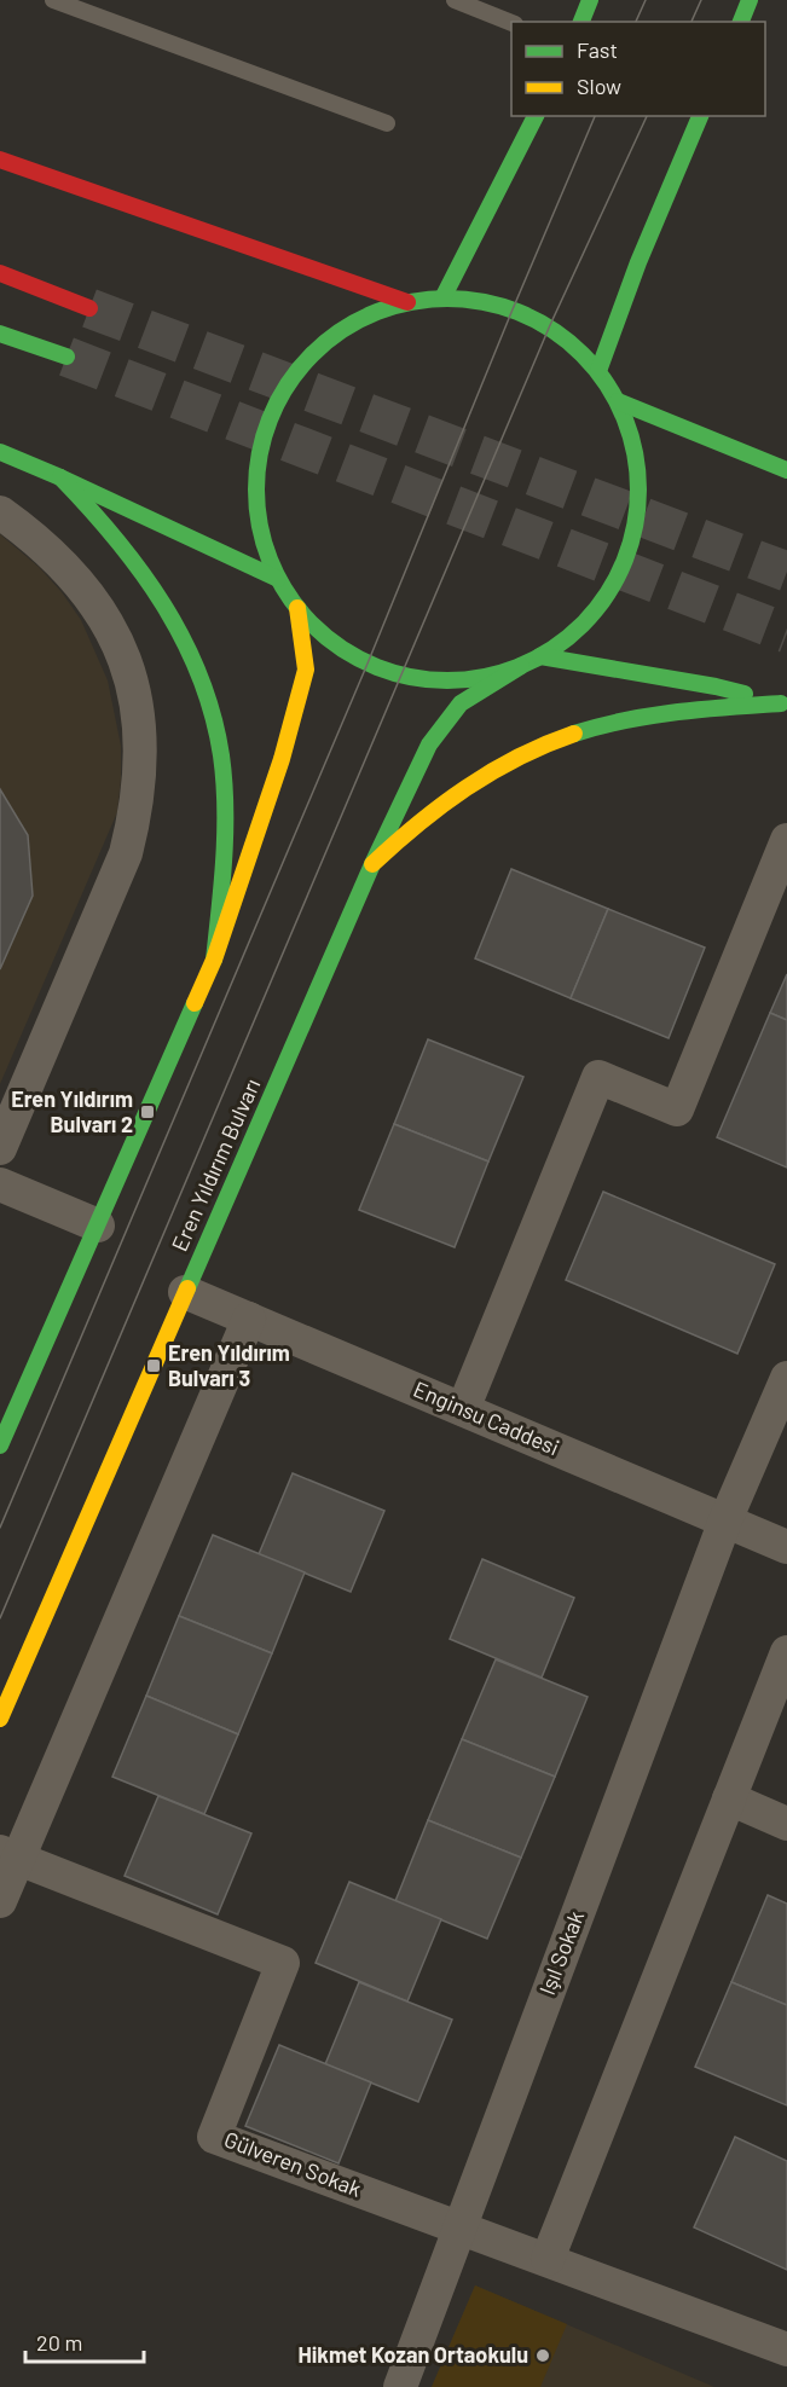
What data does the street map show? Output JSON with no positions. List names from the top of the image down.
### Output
{
  "streets": {
    "main road": ["Eren Yıldırım Bulvarı"],
    "street": ["Enginsu Caddesi", "Işıl Sokak", "Gülveren Sokak"]
  },
  "crossings": [
    ["Eren Yıldırım Bulvarı", "Enginsu Caddesi"],
    ["Enginsu Caddesi", "Işıl Sokak"],
    ["Işıl Sokak", "Gülveren Sokak"]
  ],
  "places": {
    "transit": ["Eren Yıldırım Bulvarı 2", "Eren Yıldırım Bulvarı 3"],
    "other": ["Hikmet Kozan Ortaokulu"]
  },
  "legend": ["Fast", "Slow"],
  "scale_bar": "20 m"
}
